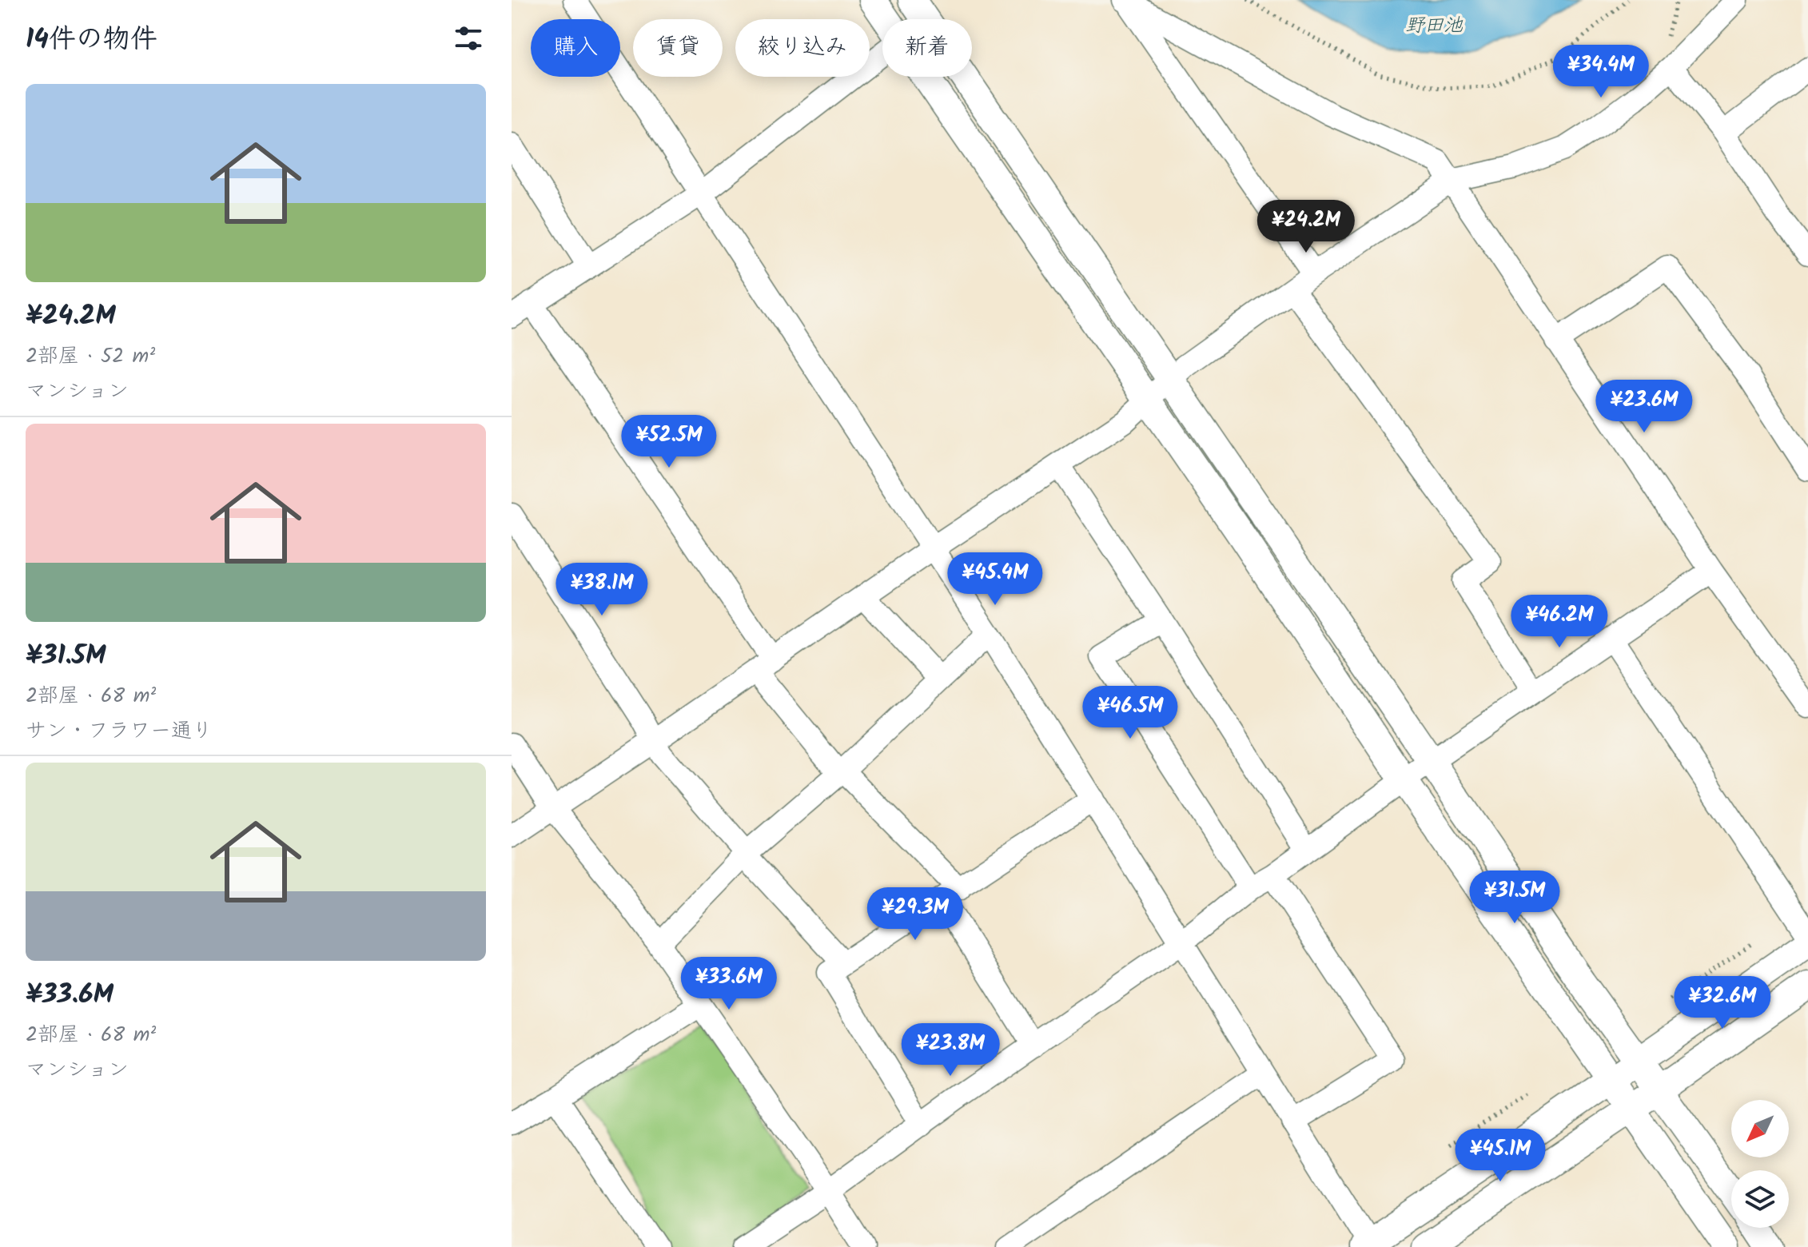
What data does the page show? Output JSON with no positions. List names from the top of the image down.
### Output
{
  "water": ["野田池"],
  "north": "bottom left",
  "page": {
    "heading": "14件の物件",
    "chip": [
      "購入",
      "賃貸",
      "絞り込み",
      "新着"
    ],
    "price": [
      "¥34.4M",
      "¥24.2M",
      "¥23.6M",
      "¥52.5M",
      "¥45.4M",
      "¥38.1M",
      "¥46.2M",
      "¥46.5M",
      "¥31.5M",
      "¥29.3M",
      "¥33.6M",
      "¥32.6M",
      "¥23.8M",
      "¥45.1M"
    ],
    "list": [
      {
        "name": "¥24.2M",
        "note": "2部屋 · 52 m² · マンション"
      },
      {
        "name": "¥31.5M",
        "note": "2部屋 · 68 m² · サン・フラワー通り"
      },
      {
        "name": "¥33.6M",
        "note": "2部屋 · 68 m² · マンション"
      }
    ]
  }
}
